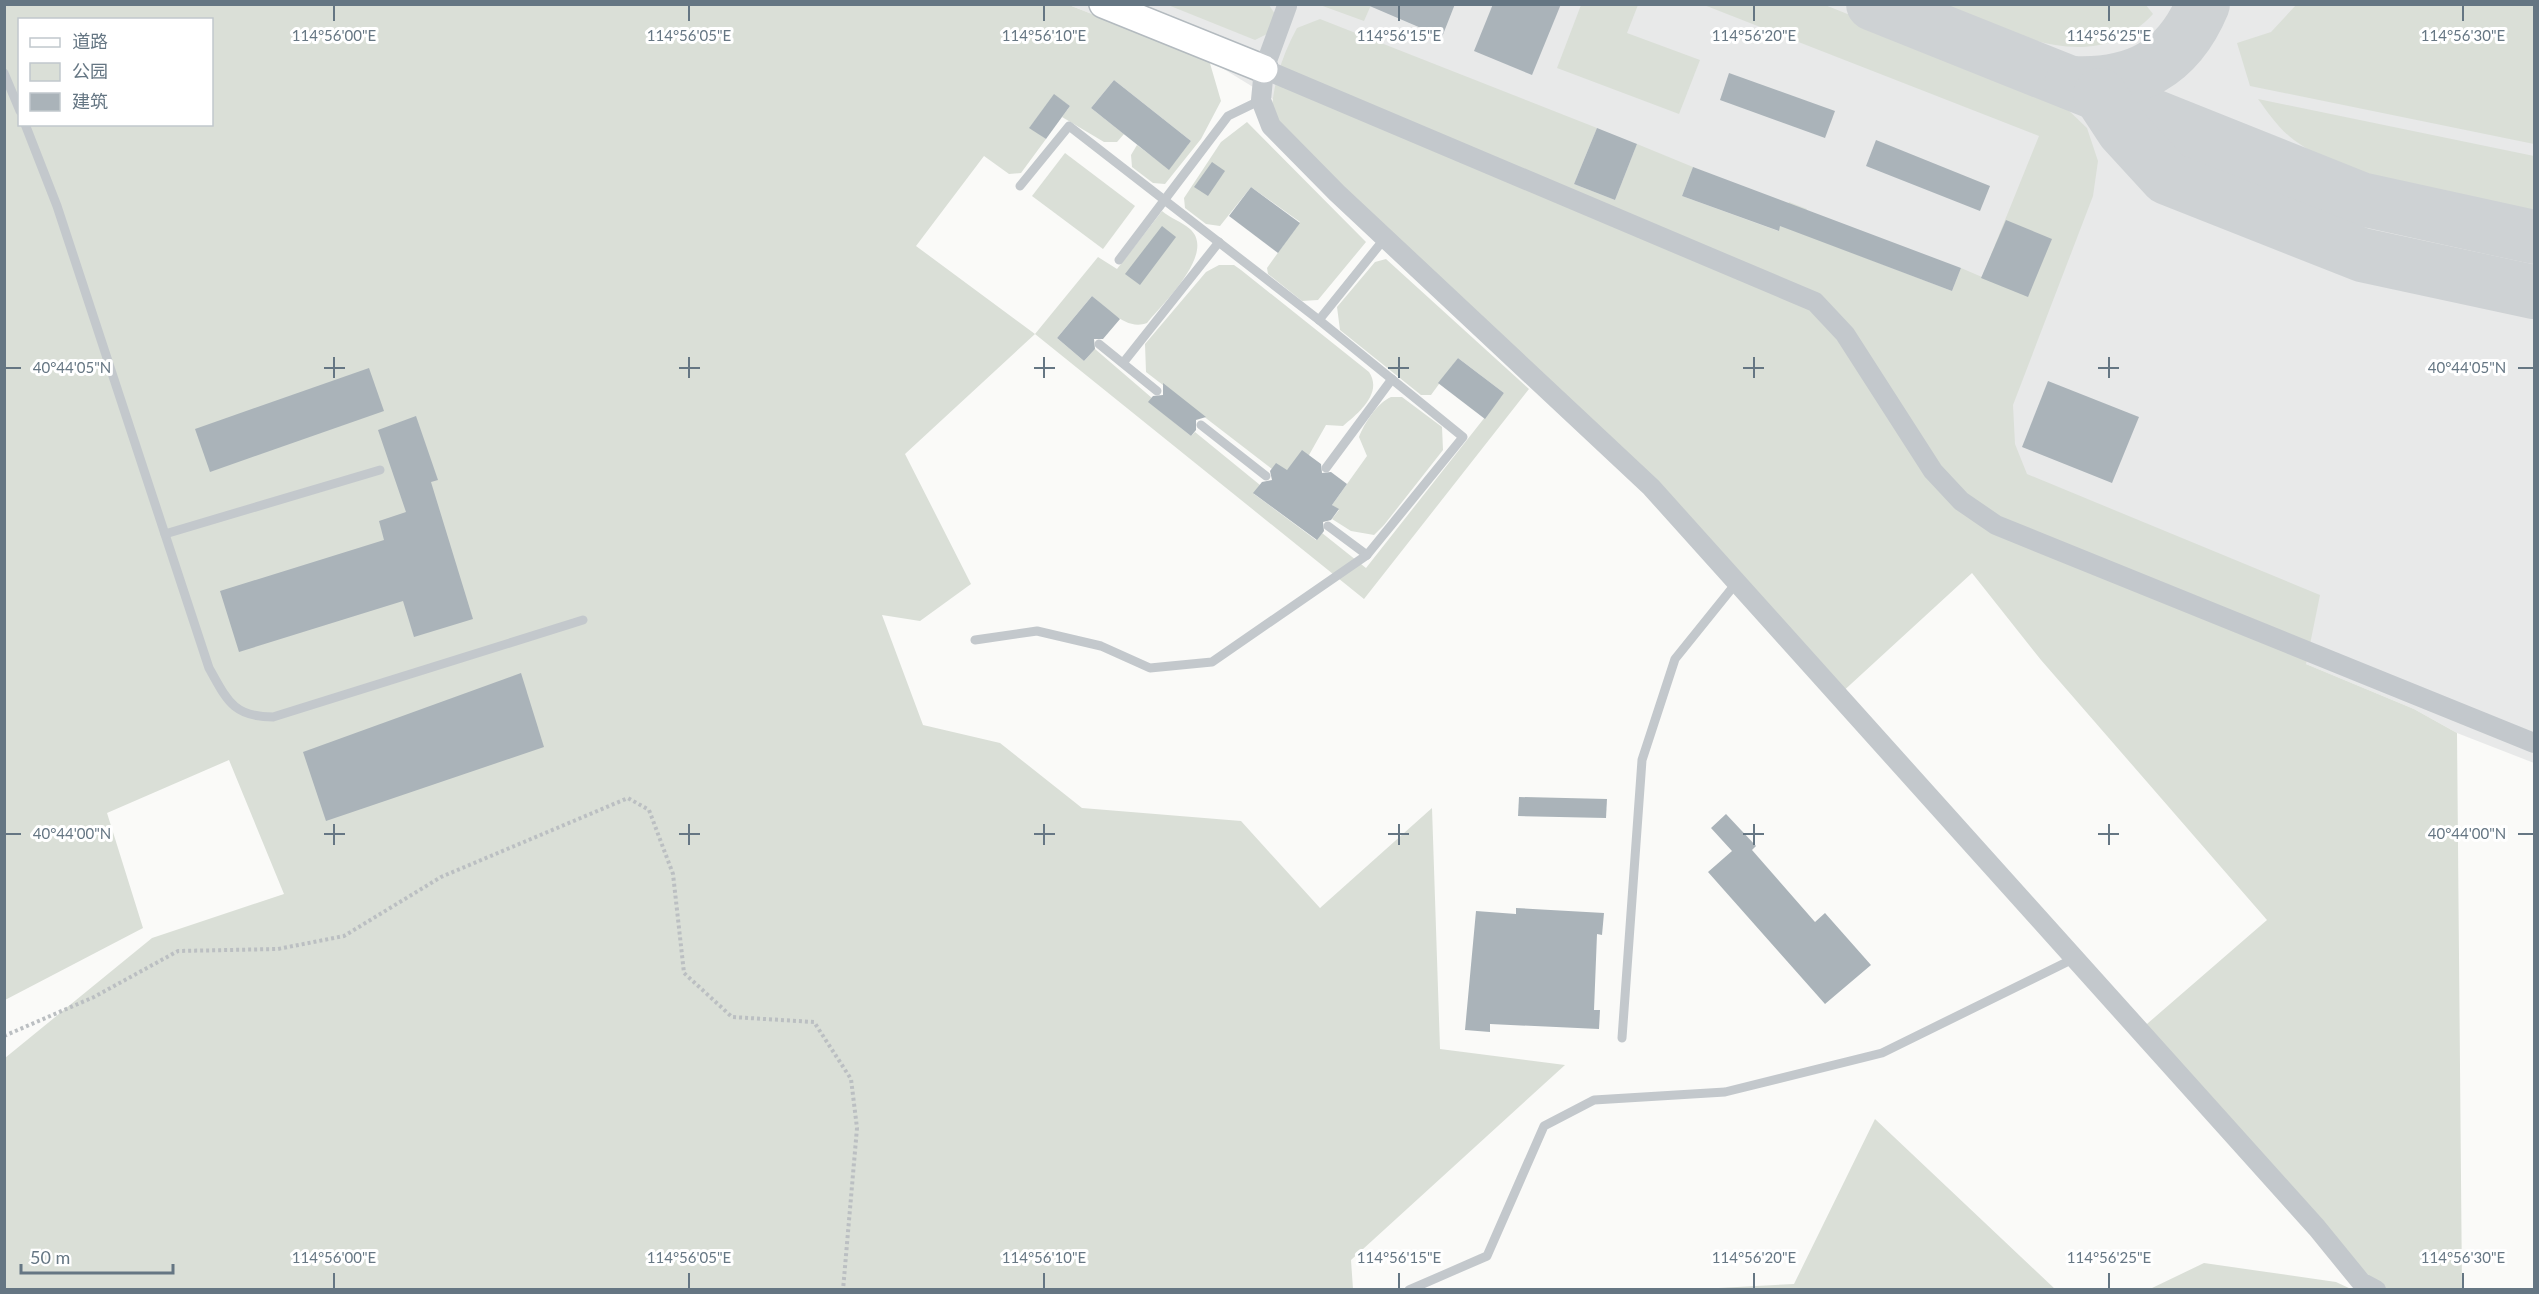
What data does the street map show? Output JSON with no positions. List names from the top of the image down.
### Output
{
  "legend": ["道路", "公园", "建筑"],
  "scale_bar": "50 m",
  "coordinates": [
    "114°56'00\"E",
    "114°56'05\"E",
    "114°56'10\"E",
    "114°56'15\"E",
    "114°56'20\"E",
    "114°56'25\"E",
    "114°56'30\"E",
    "40°44'05\"N",
    "40°44'00\"N"
  ]
}
